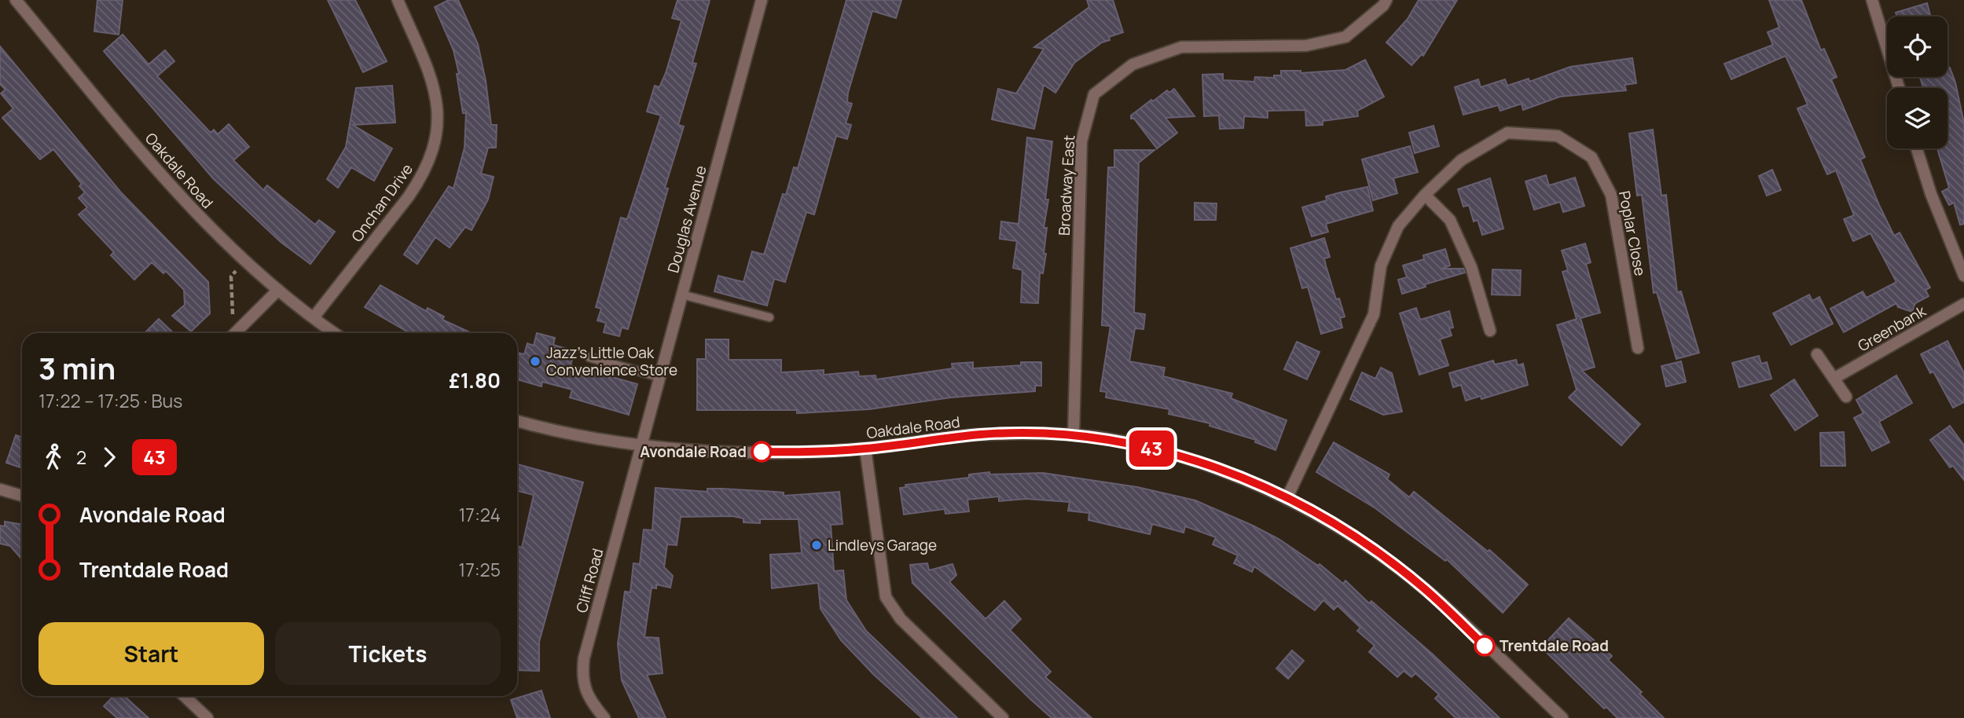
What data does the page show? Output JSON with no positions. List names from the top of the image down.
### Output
{
  "streets": {
    "street": [
      "Oakdale Road",
      "Broadway East",
      "Onchan Drive",
      "Douglas Avenue",
      "Poplar Close",
      "Greenbank",
      "Cliff Road"
    ]
  },
  "crossings": [
    ["Oakdale Road", "Broadway East"],
    ["Oakdale Road", "Onchan Drive"],
    ["Oakdale Road", "Douglas Avenue"],
    ["Oakdale Road", "Poplar Close"],
    ["Oakdale Road", "Cliff Road"],
    ["Douglas Avenue", "Cliff Road"]
  ],
  "places": [
    "Jazz's Little Oak Convenience Store",
    "Avondale Road",
    "Lindleys Garage",
    "Trentdale Road"
  ],
  "lines": ["bus line 43"],
  "page": {
    "on_map": "43",
    "heading": ["3 min", "17:22 – 17:25 · Bus", "£1.80"],
    "legs": ["2", "43"],
    "list": [
      {
        "name": "Avondale Road",
        "value": "17:24"
      },
      {
        "name": "Trentdale Road",
        "value": "17:25"
      }
    ],
    "buttons": ["Start", "Tickets"]
  }
}
